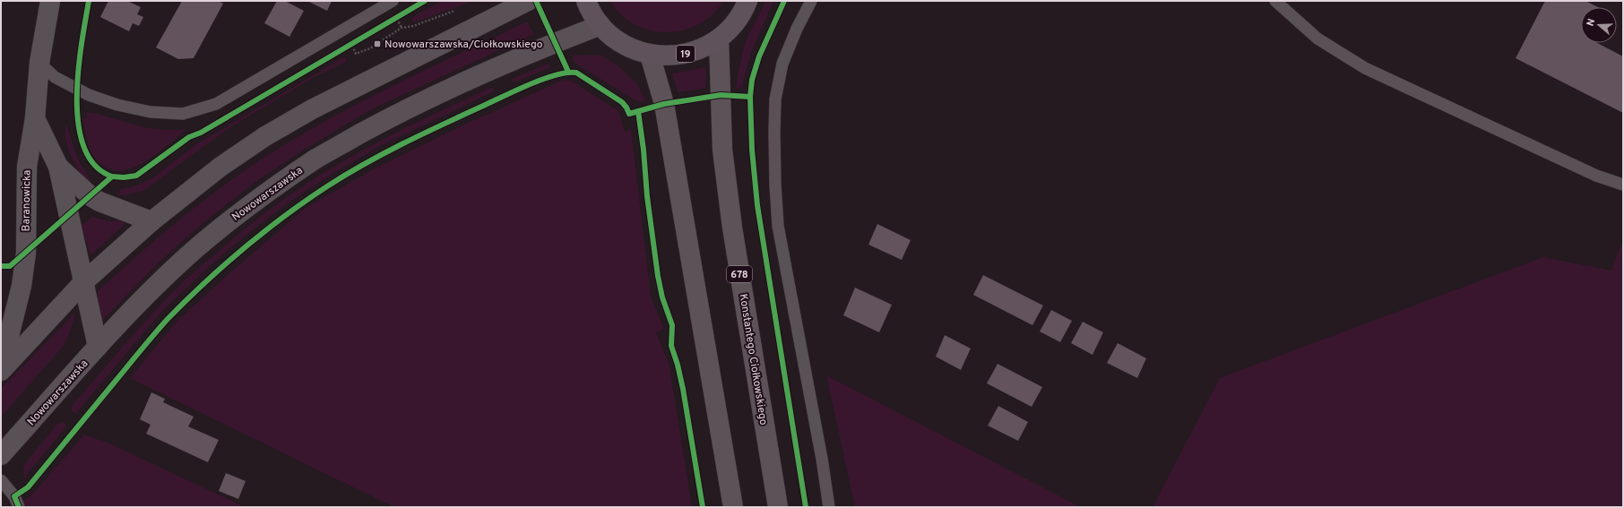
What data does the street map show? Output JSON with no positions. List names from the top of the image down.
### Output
{
  "streets": {
    "highway": ["19"],
    "main road": [
      "Nowowarszawska",
      "Baranowicka",
      "678",
      "Konstantego Ciołkowskiego"
    ]
  },
  "crossings": [
    ["19", "Nowowarszawska"],
    ["19", "Konstantego Ciołkowskiego"]
  ],
  "places": {
    "transit": ["Nowowarszawska/Ciołkowskiego"]
  },
  "north": "left"
}
